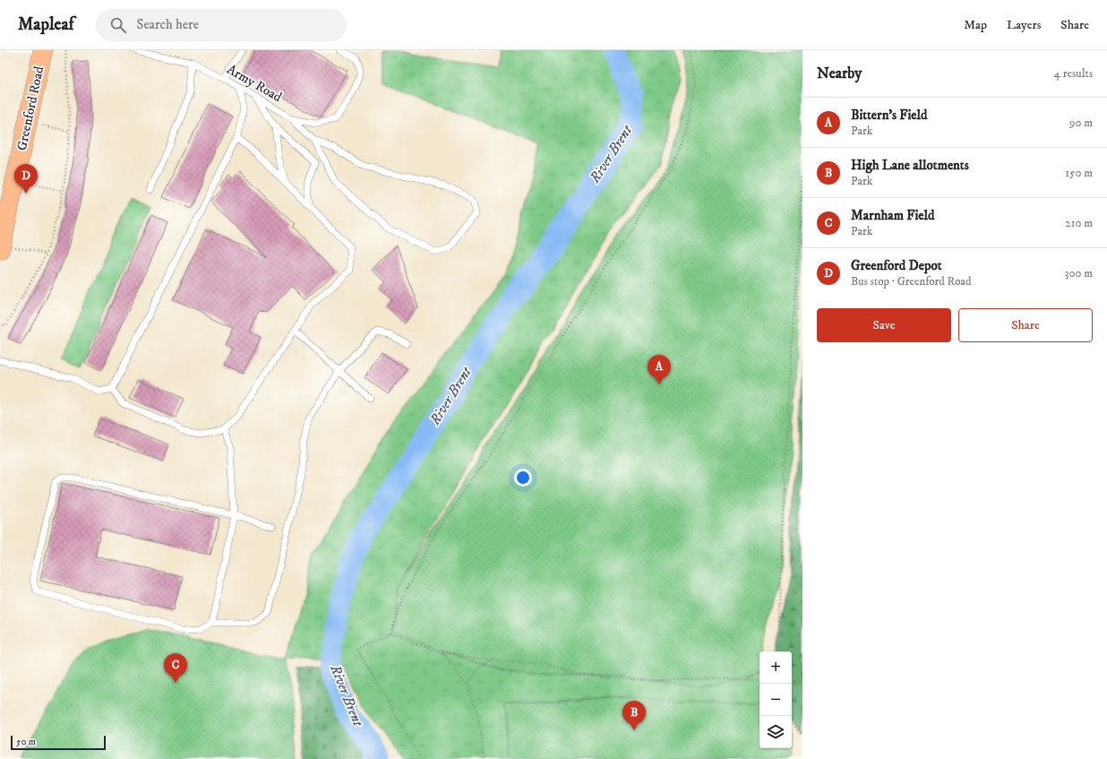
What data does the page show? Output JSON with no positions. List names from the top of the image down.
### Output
{
  "streets": {
    "main road": ["Greenford Road"],
    "lane": ["Army Road"]
  },
  "water": ["River Brent"],
  "scale_bar": "50 m",
  "page": {
    "header": "Mapleaf",
    "search": "Search here",
    "nav": ["Map", "Layers", "Share"],
    "heading": ["Nearby", "4 results"],
    "list": [
      {
        "mark": "A",
        "name": "Bittern's Field",
        "note": "Park",
        "value": "90 m"
      },
      {
        "mark": "B",
        "name": "High Lane allotments",
        "note": "Park",
        "value": "150 m"
      },
      {
        "mark": "C",
        "name": "Marnham Field",
        "note": "Park",
        "value": "210 m"
      },
      {
        "mark": "D",
        "name": "Greenford Depot",
        "note": "Bus stop · Greenford Road",
        "value": "300 m"
      }
    ],
    "pins": [
      "D",
      "A",
      "C",
      "B"
    ],
    "buttons": ["Save", "Share"],
    "map_buttons": ["+", "−"],
    "scale": "50 m"
  }
}
